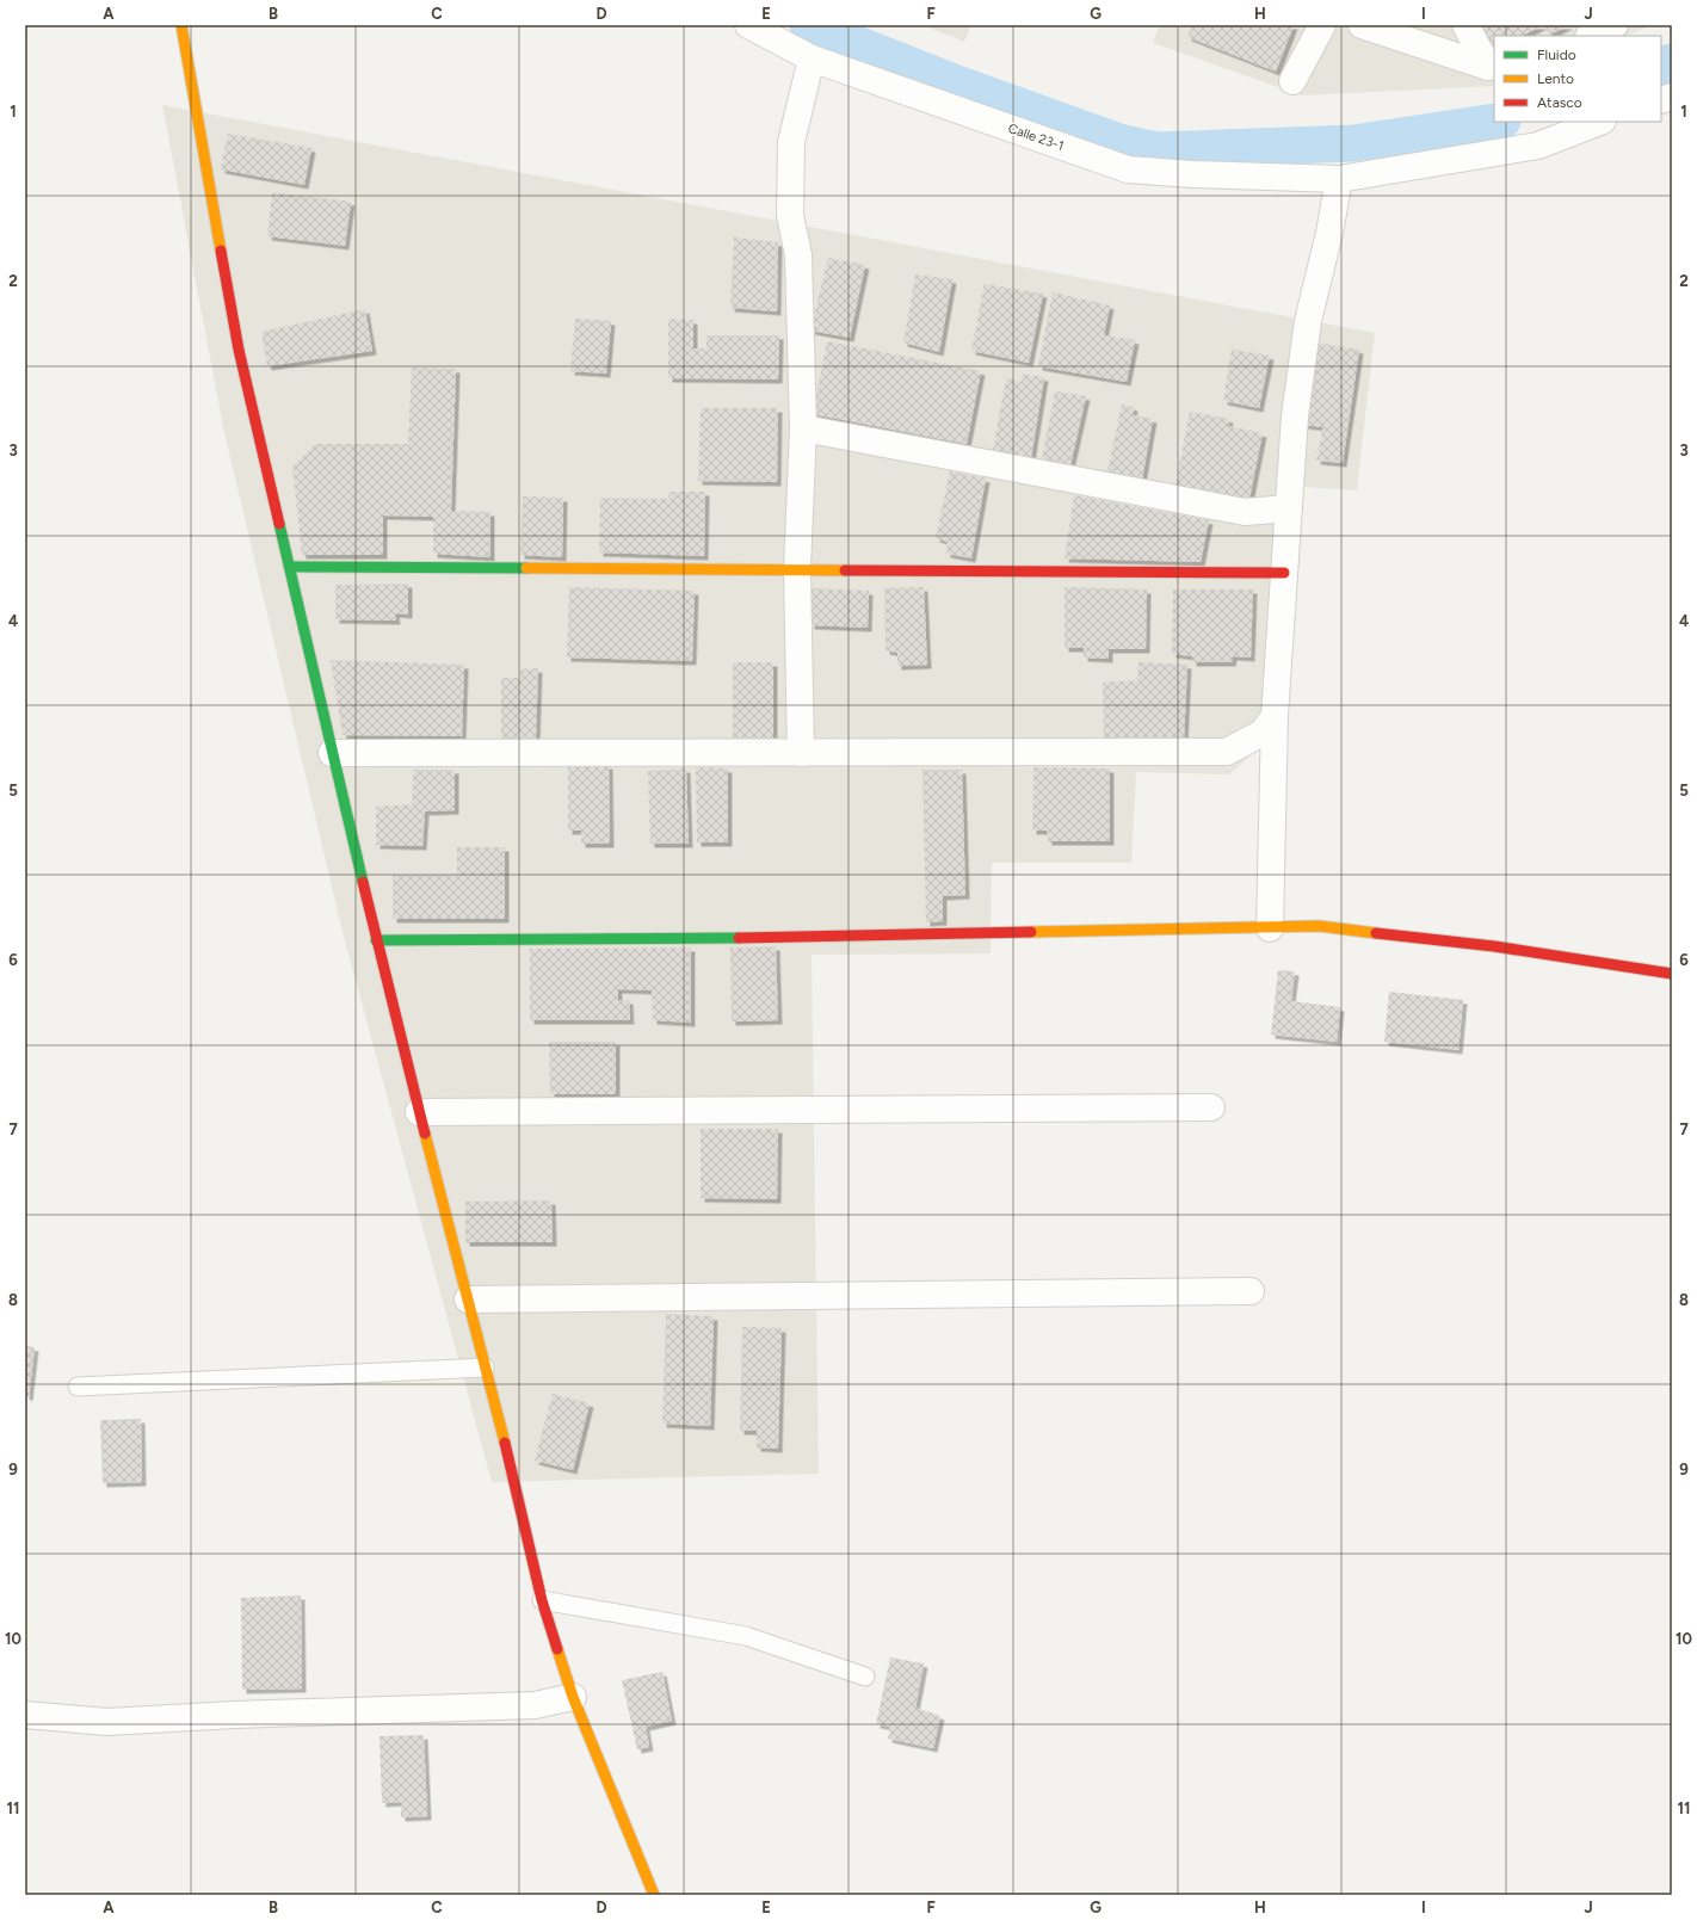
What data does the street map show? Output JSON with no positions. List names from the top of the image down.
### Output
{
  "streets": {
    "street": ["Calle 23-1"]
  },
  "legend": ["Fluido", "Lento", "Atasco"],
  "grid": {
    "columns": [
      "A",
      "B",
      "C",
      "D",
      "E",
      "F",
      "G",
      "H",
      "I",
      "J"
    ],
    "rows": [
      "1",
      "2",
      "3",
      "4",
      "5",
      "6",
      "7",
      "8",
      "9",
      "10",
      "11"
    ]
  }
}
